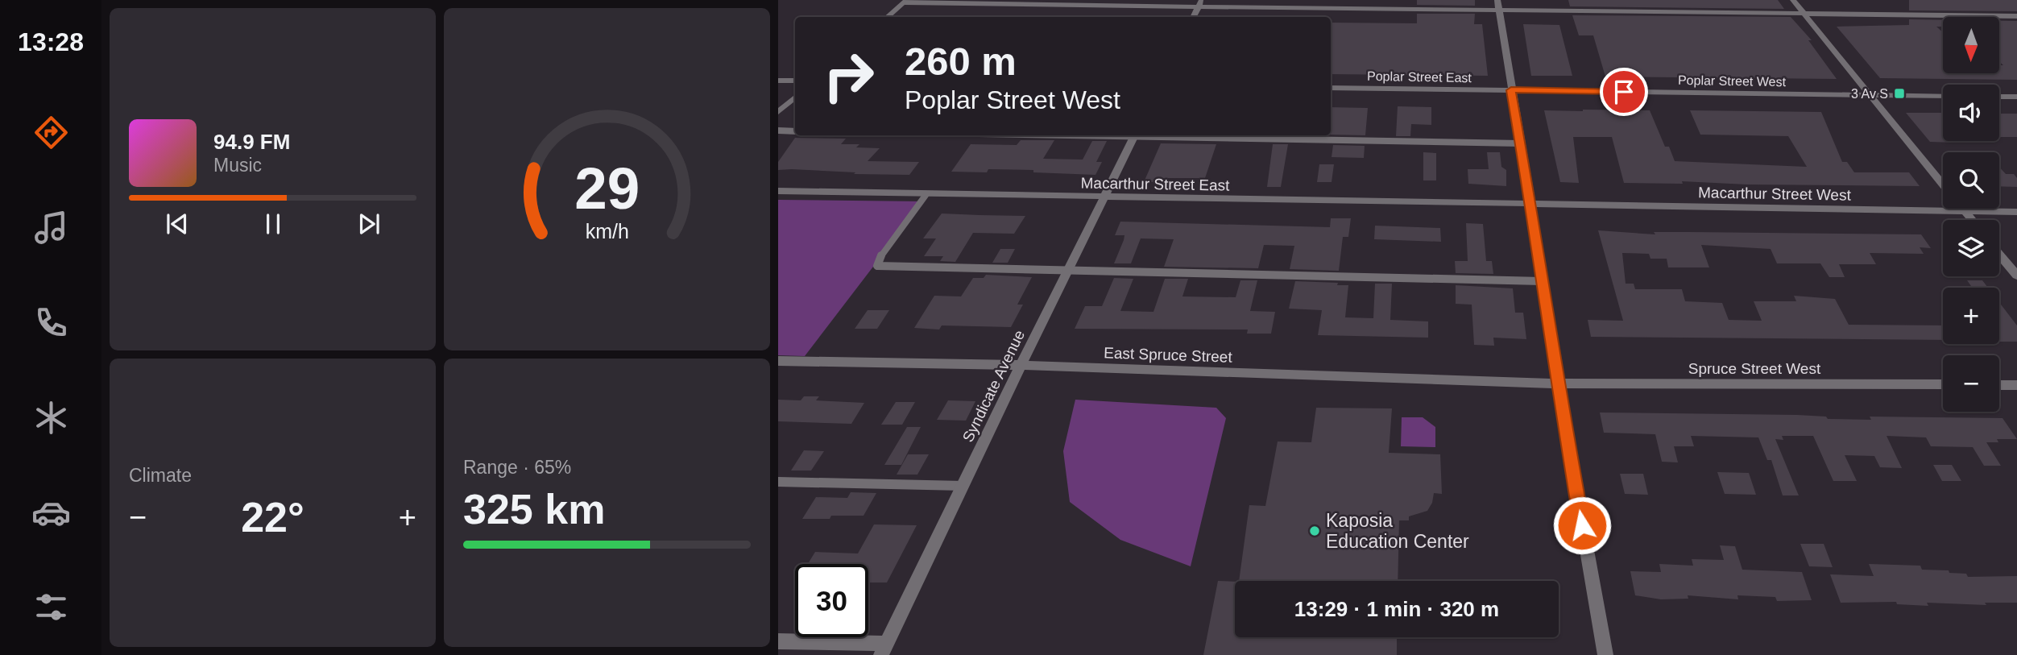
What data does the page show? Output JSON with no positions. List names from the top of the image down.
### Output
{
  "streets": {
    "street": [
      "Poplar Street East",
      "Poplar Street West",
      "Macarthur Street East",
      "Macarthur Street West",
      "East Spruce Street",
      "Spruce Street West",
      "Syndicate Avenue"
    ]
  },
  "crossings": [
    ["Poplar Street East", "Poplar Street West"],
    ["Macarthur Street East", "Macarthur Street West"],
    ["Macarthur Street East", "Syndicate Avenue"],
    ["East Spruce Street", "Spruce Street West"],
    ["East Spruce Street", "Syndicate Avenue"]
  ],
  "places": {
    "transit": ["3 Av S"],
    "other": ["Kaposia Education Center"]
  },
  "north": "bottom",
  "page": {
    "tabs": "13:28",
    "map_buttons": ["+", "−"],
    "turn": ["260 m", "Poplar Street West"],
    "song": ["94.9 FM", "Music"],
    "tile": [
      "Climate",
      ["Range · 65%", "325 km"]
    ],
    "heat": ["−", "22°", "+"],
    "limit": "30",
    "trip": "13:29 · 1 min · 320 m",
    "gauge": ["29", "km/h"]
  }
}
